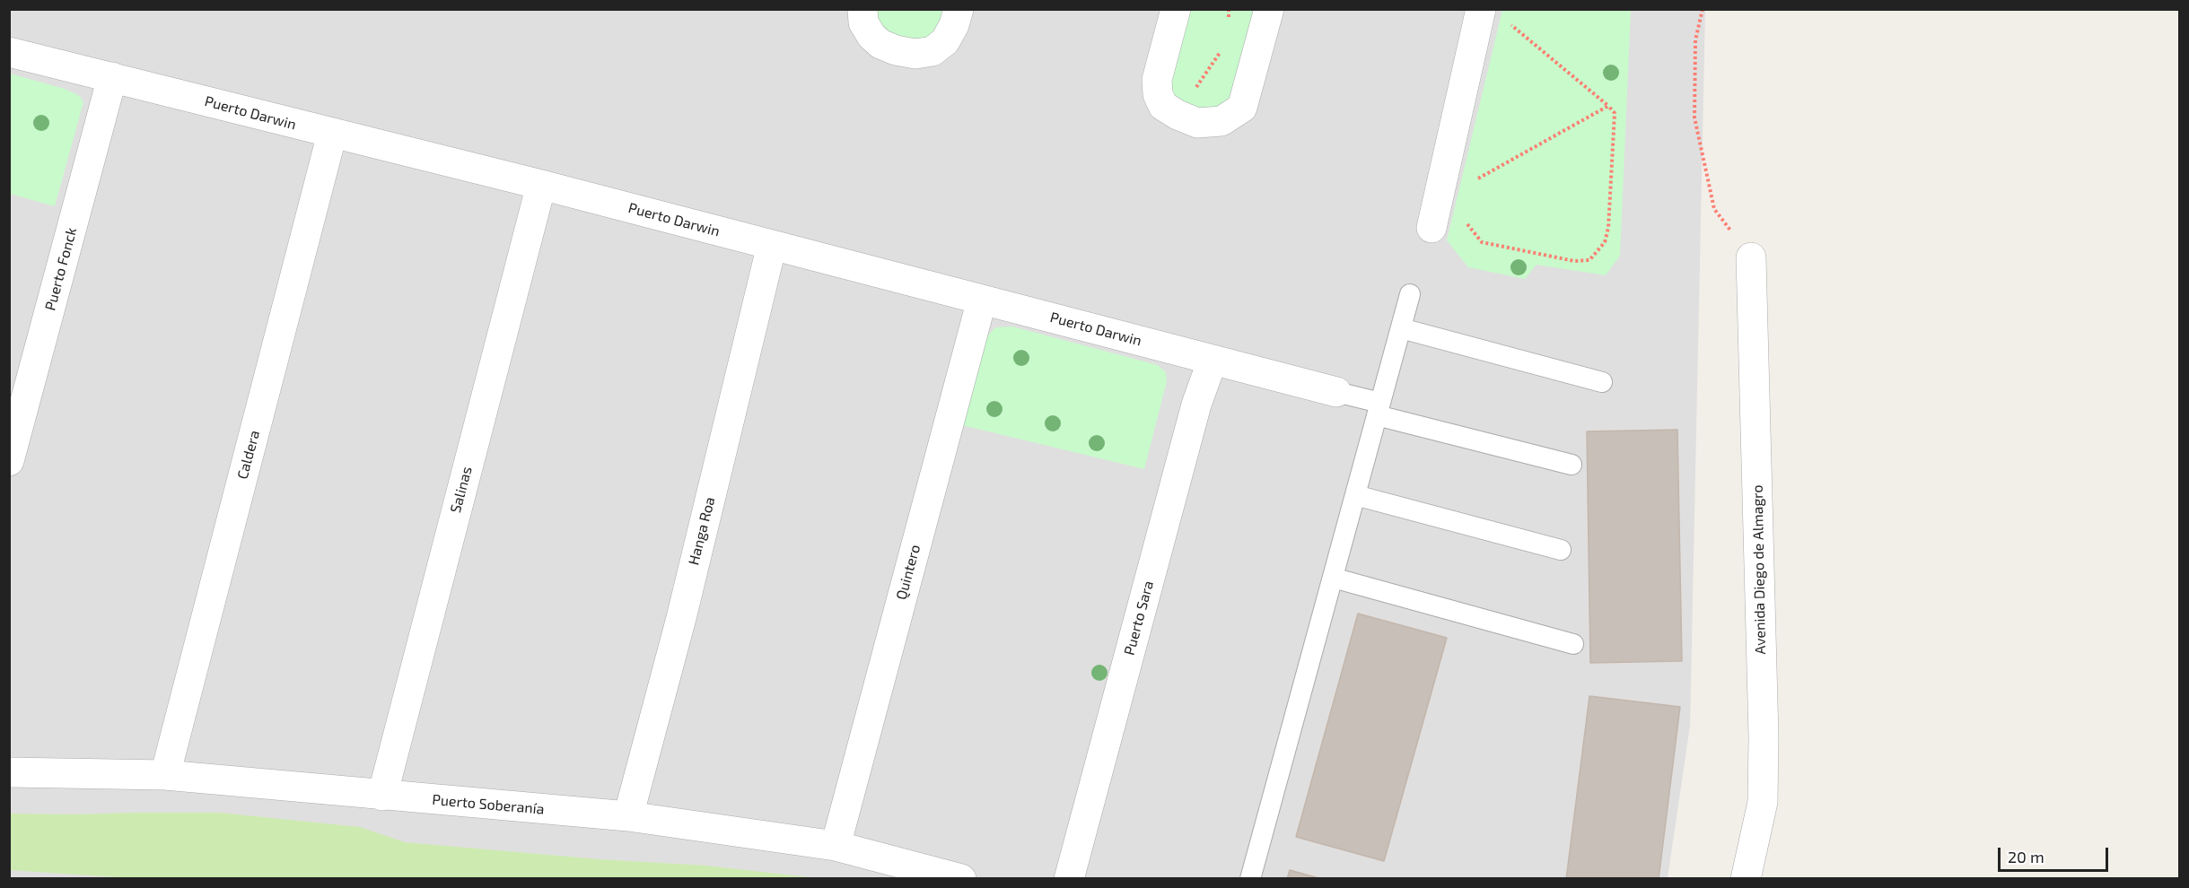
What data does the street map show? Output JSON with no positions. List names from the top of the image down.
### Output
{
  "streets": {
    "street": [
      "Puerto Darwin",
      "Puerto Fonck",
      "Caldera",
      "Salinas",
      "Hanga Roa",
      "Avenida Diego de Almagro",
      "Quintero",
      "Puerto Sara",
      "Puerto Soberanía"
    ]
  },
  "crossings": [
    ["Puerto Darwin", "Puerto Fonck"],
    ["Puerto Darwin", "Caldera"],
    ["Puerto Darwin", "Salinas"],
    ["Puerto Darwin", "Hanga Roa"],
    ["Puerto Darwin", "Quintero"],
    ["Puerto Darwin", "Puerto Sara"],
    ["Caldera", "Puerto Soberanía"],
    ["Salinas", "Puerto Soberanía"],
    ["Hanga Roa", "Puerto Soberanía"],
    ["Quintero", "Puerto Soberanía"]
  ],
  "scale_bar": "20 m"
}
